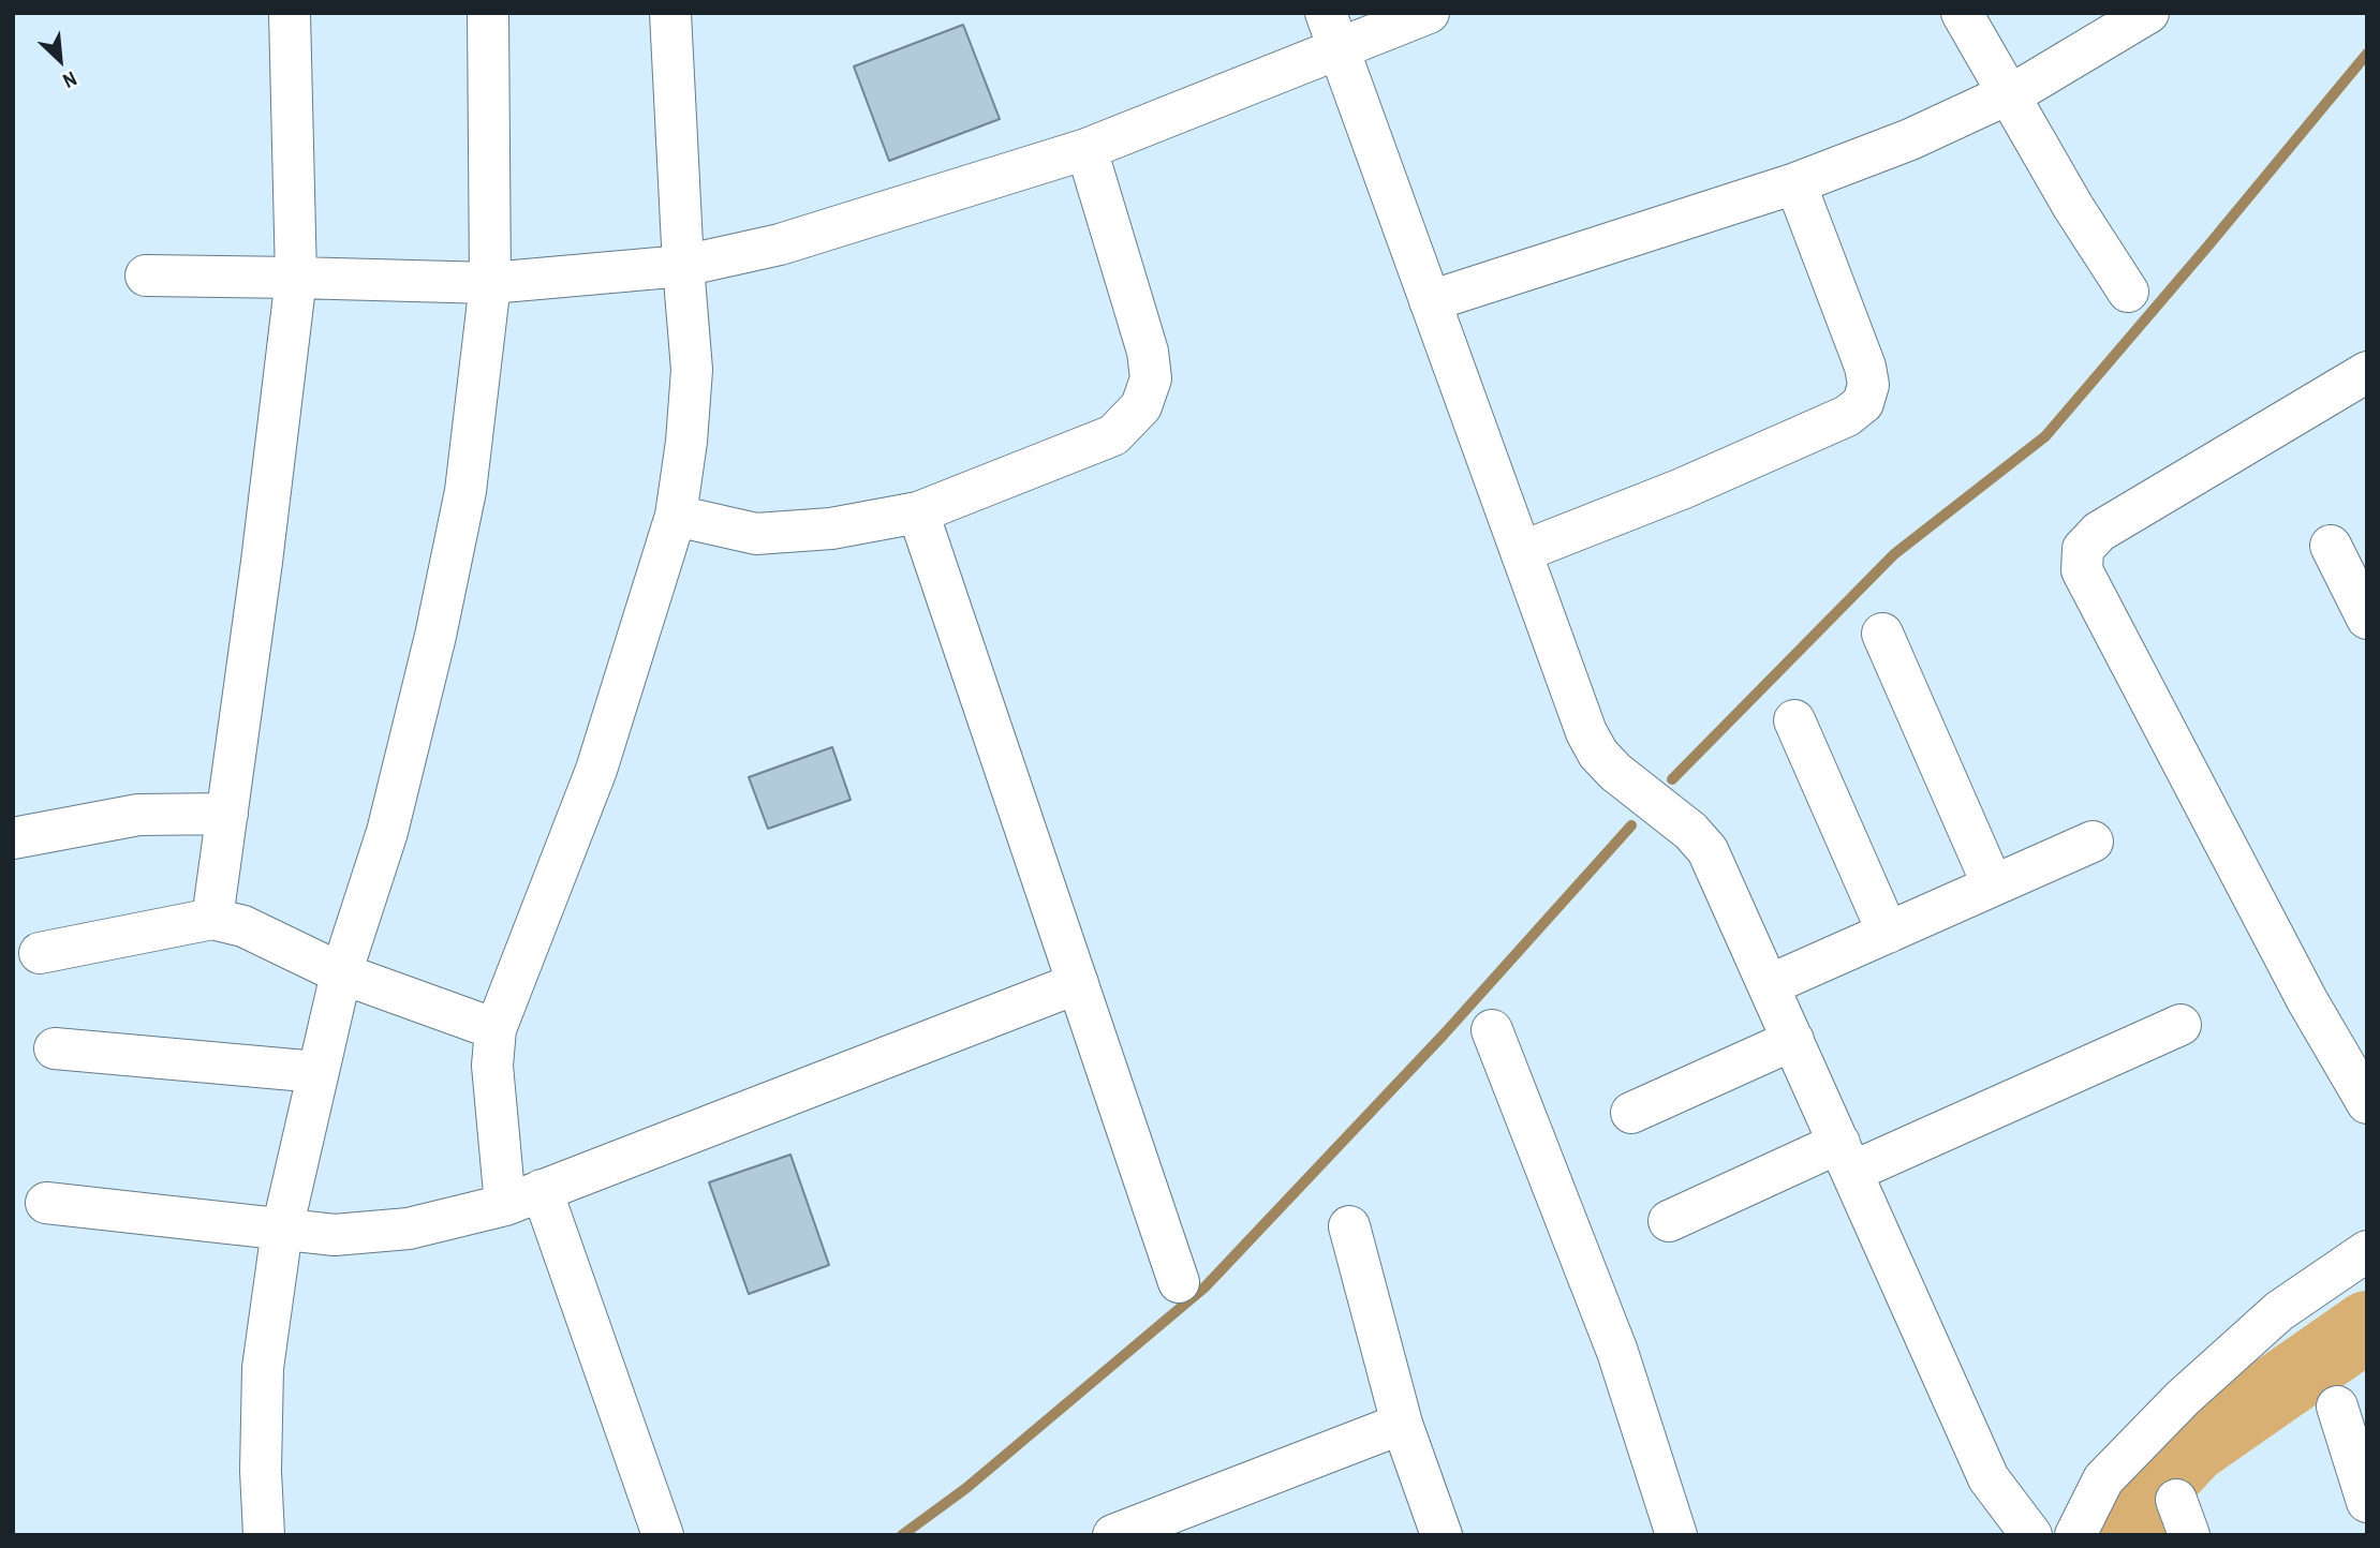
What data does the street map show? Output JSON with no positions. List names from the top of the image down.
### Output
{
  "north": "bottom right"
}
